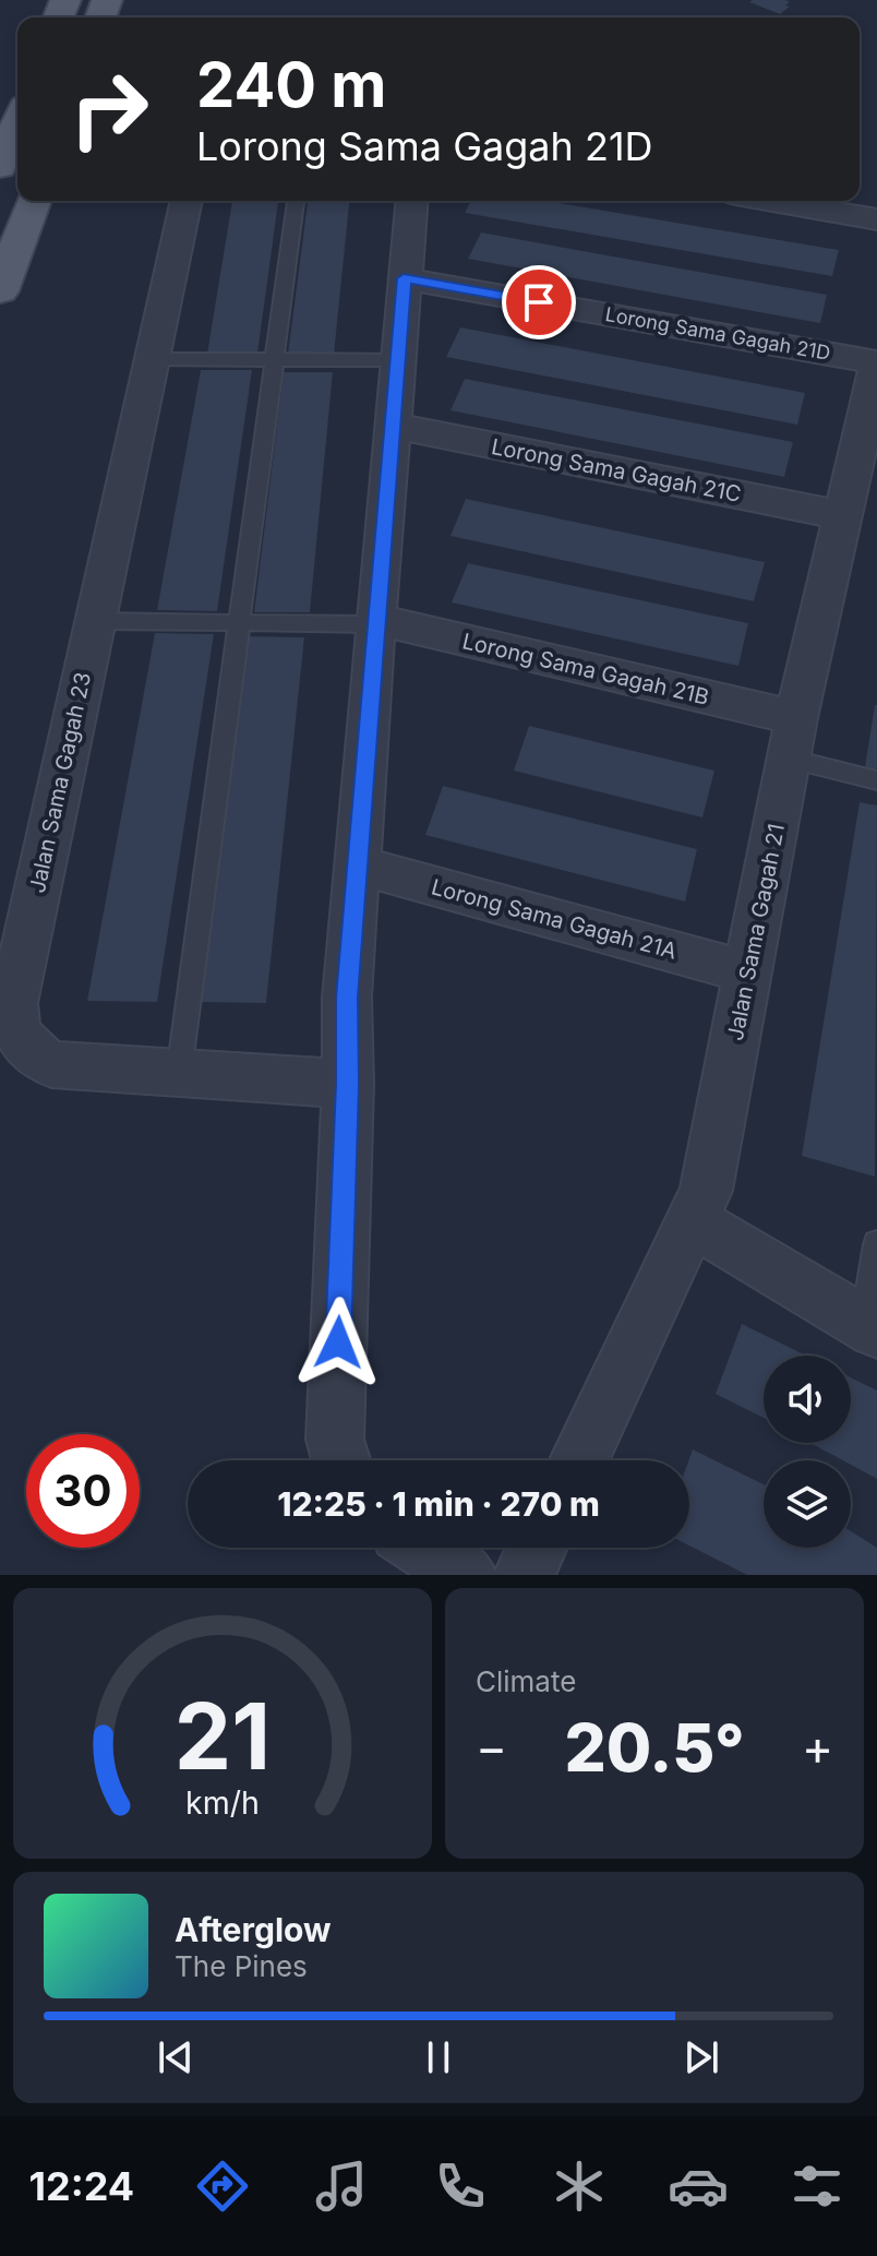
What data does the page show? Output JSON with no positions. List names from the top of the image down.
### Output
{
  "streets": {
    "street": [
      "Lorong Sama Gagah 21D",
      "Lorong Sama Gagah 21C",
      "Lorong Sama Gagah 21B",
      "Jalan Sama Gagah 23",
      "Lorong Sama Gagah 21A",
      "Jalan Sama Gagah 21"
    ]
  },
  "crossings": [
    ["Lorong Sama Gagah 21D", "Jalan Sama Gagah 21"],
    ["Lorong Sama Gagah 21C", "Jalan Sama Gagah 21"],
    ["Lorong Sama Gagah 21B", "Jalan Sama Gagah 21"],
    ["Lorong Sama Gagah 21A", "Jalan Sama Gagah 21"]
  ],
  "page": {
    "turn": ["240 m", "Lorong Sama Gagah 21D"],
    "limit": "30",
    "trip": "12:25 · 1 min · 270 m",
    "tile": "Climate",
    "heat": ["−", "20.5°", "+"],
    "song": ["Afterglow", "The Pines"],
    "tabs": "12:24",
    "gauge": ["21", "km/h"]
  }
}
